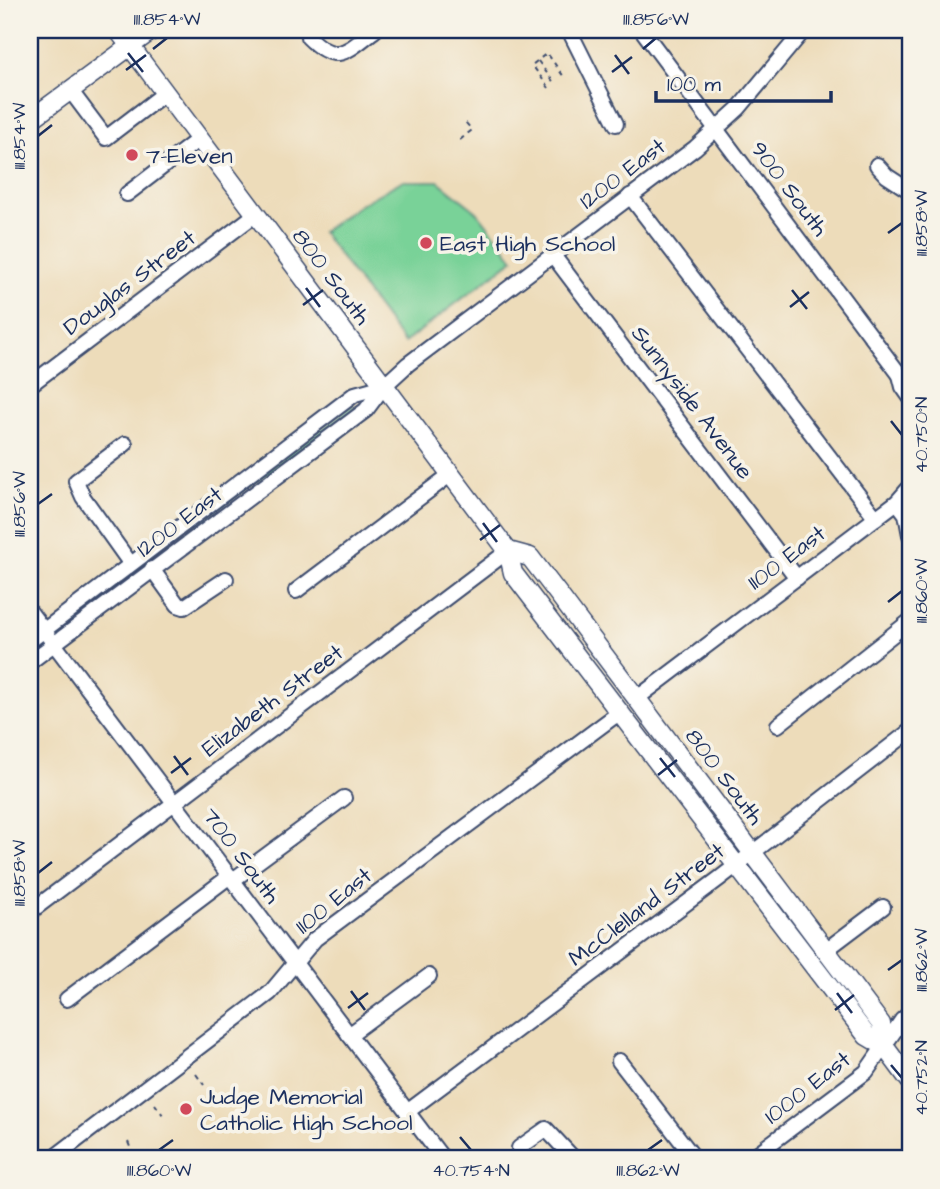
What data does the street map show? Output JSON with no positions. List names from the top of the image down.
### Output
{
  "streets": {
    "main road": ["800 South"],
    "street": [
      "1200 East",
      "900 South",
      "Douglas Street",
      "Sunnyside Avenue",
      "1100 East",
      "Elizabeth Street",
      "700 South",
      "McClelland Street",
      "1000 East"
    ]
  },
  "crossings": [
    ["1200 East", "900 South"],
    ["1200 East", "800 South"],
    ["1200 East", "Sunnyside Avenue"],
    ["1200 East", "700 South"],
    ["800 South", "Douglas Street"],
    ["800 South", "1100 East"],
    ["800 South", "Elizabeth Street"],
    ["800 South", "McClelland Street"],
    ["800 South", "1000 East"],
    ["Sunnyside Avenue", "1100 East"],
    ["1100 East", "700 South"],
    ["Elizabeth Street", "700 South"],
    ["700 South", "McClelland Street"]
  ],
  "places": ["7-Eleven", "East High School", "Judge Memorial Catholic High School"],
  "scale_bar": "100 m",
  "coordinates": [
    "111.854°W",
    "111.856°W",
    "111.858°W",
    "40.750°N",
    "111.860°W",
    "111.862°W",
    "40.752°N",
    "40.754°N"
  ]
}
